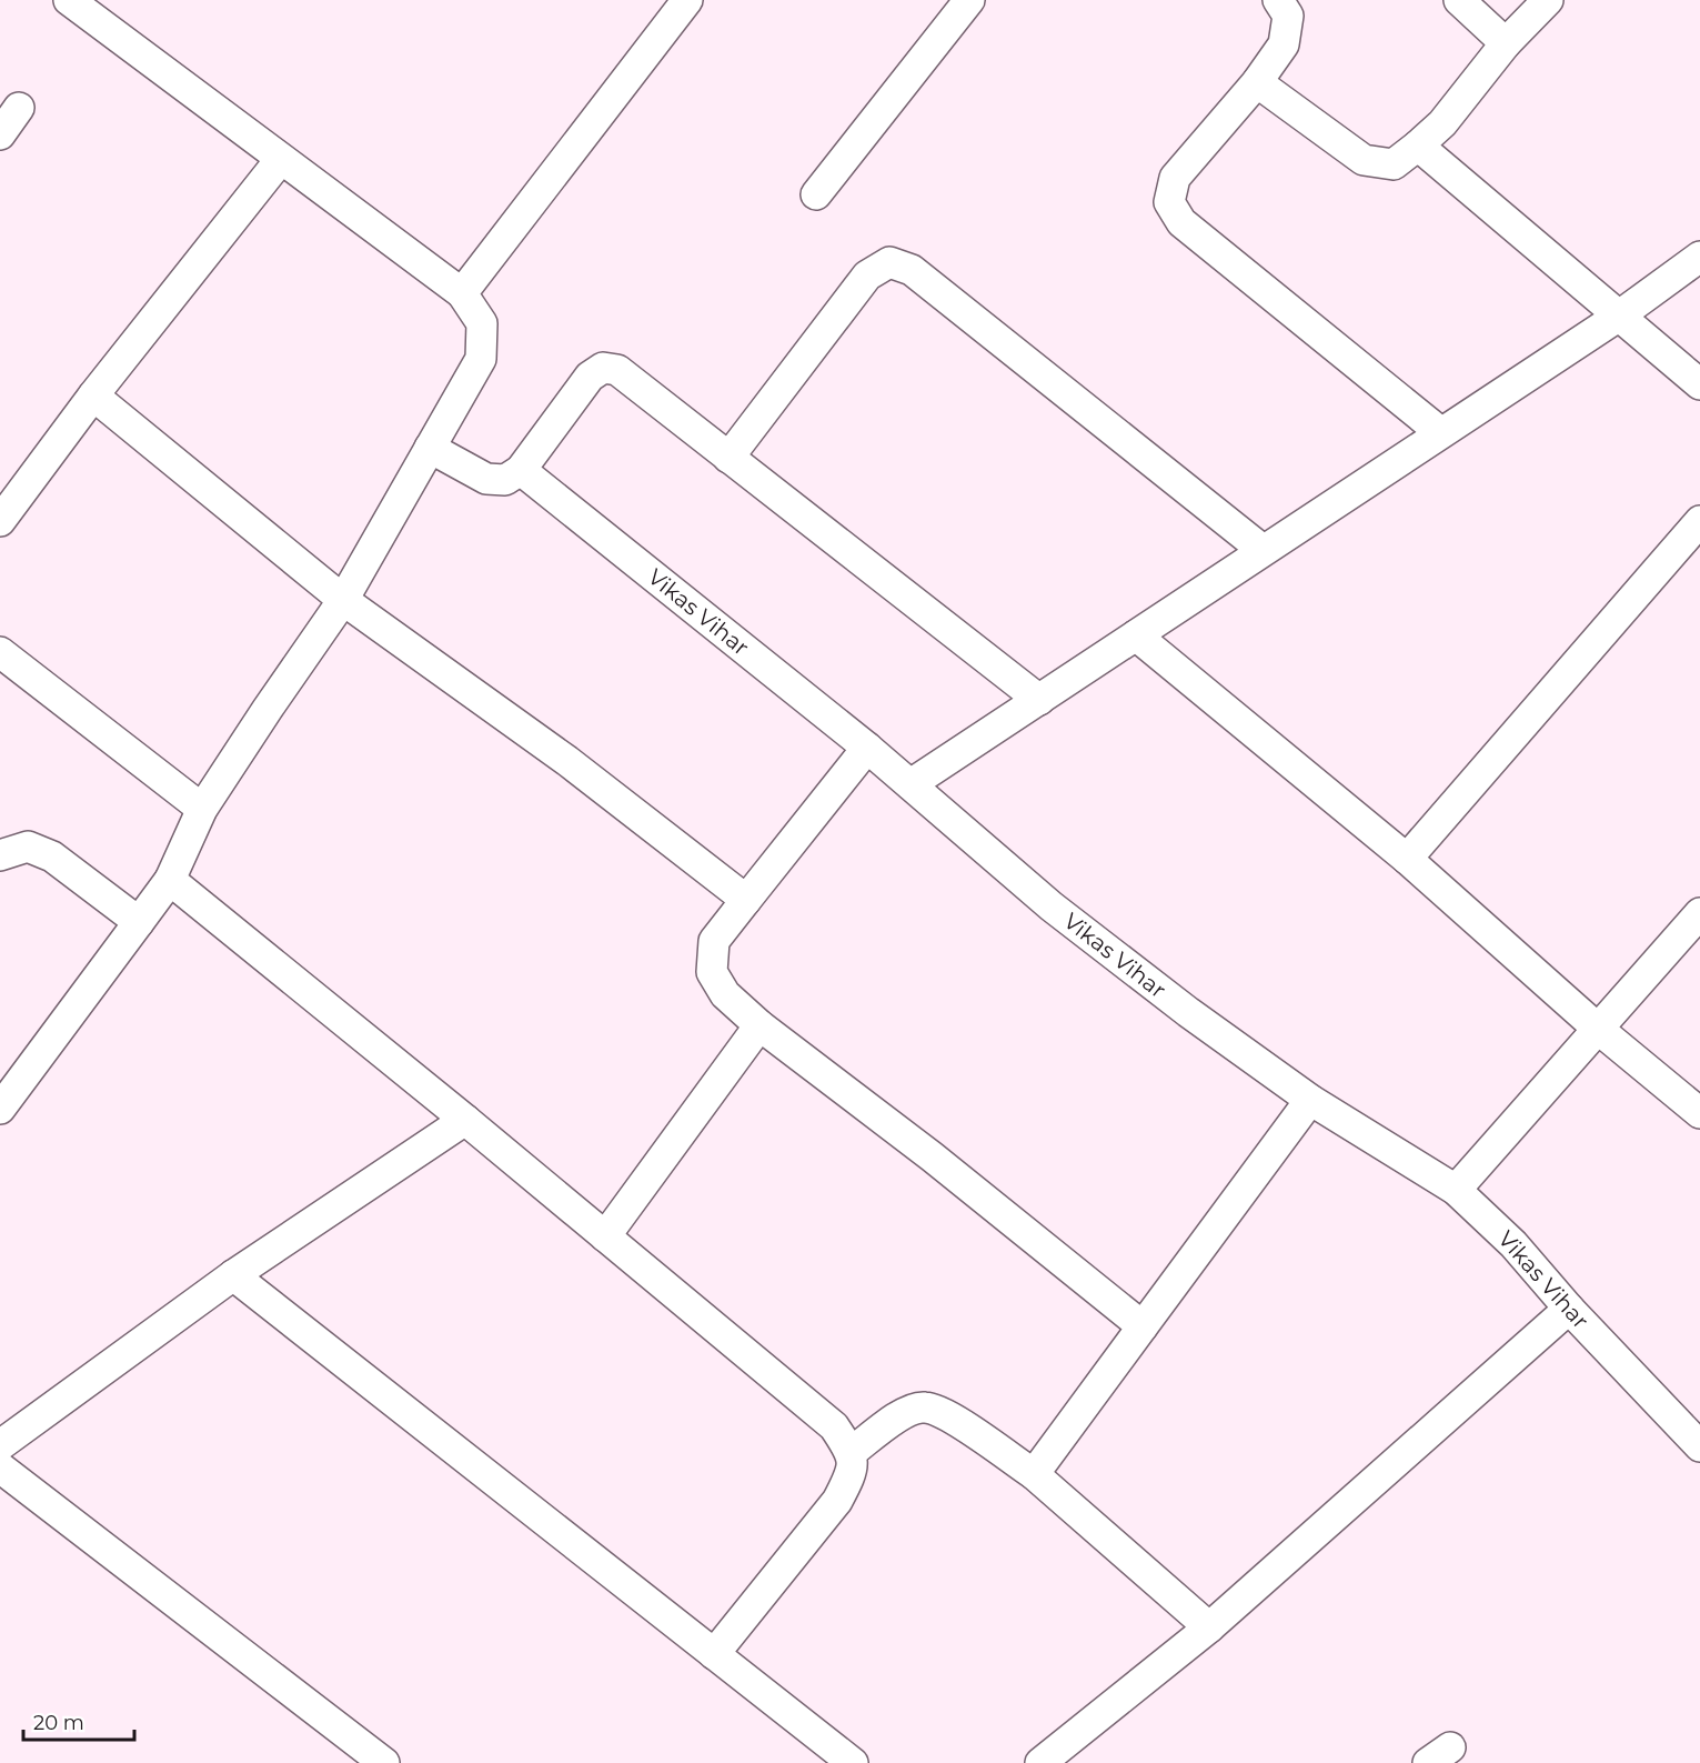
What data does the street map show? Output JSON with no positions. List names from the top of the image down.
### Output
{
  "streets": {
    "street": ["Vikas Vihar"]
  },
  "scale_bar": "20 m"
}
